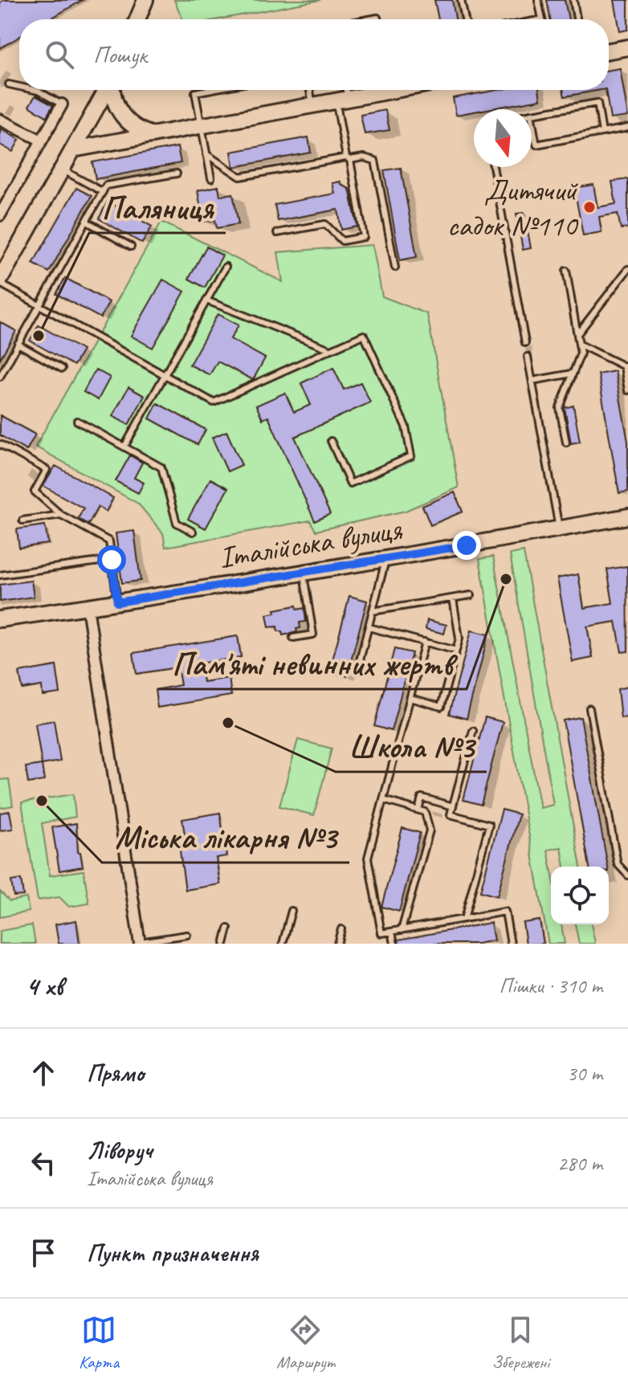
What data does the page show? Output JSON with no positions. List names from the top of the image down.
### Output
{
  "streets": {
    "street": ["Італійська вулиця"]
  },
  "places": [
    "Дитячий садок №110",
    "Паляниця",
    "Пам'яті невинних жертв",
    "Школа №3",
    "Міська лікарня №3"
  ],
  "north": "bottom",
  "page": {
    "search": "Пошук",
    "heading": ["4 хв", "Пішки · 310 m"],
    "list": [
      ["Прямо", "30 m"],
      ["Ліворуч", "Італійська вулиця", "280 m"],
      "Пункт призначення"
    ],
    "nav": ["Карта", "Маршрут", "Збережені"]
  }
}
